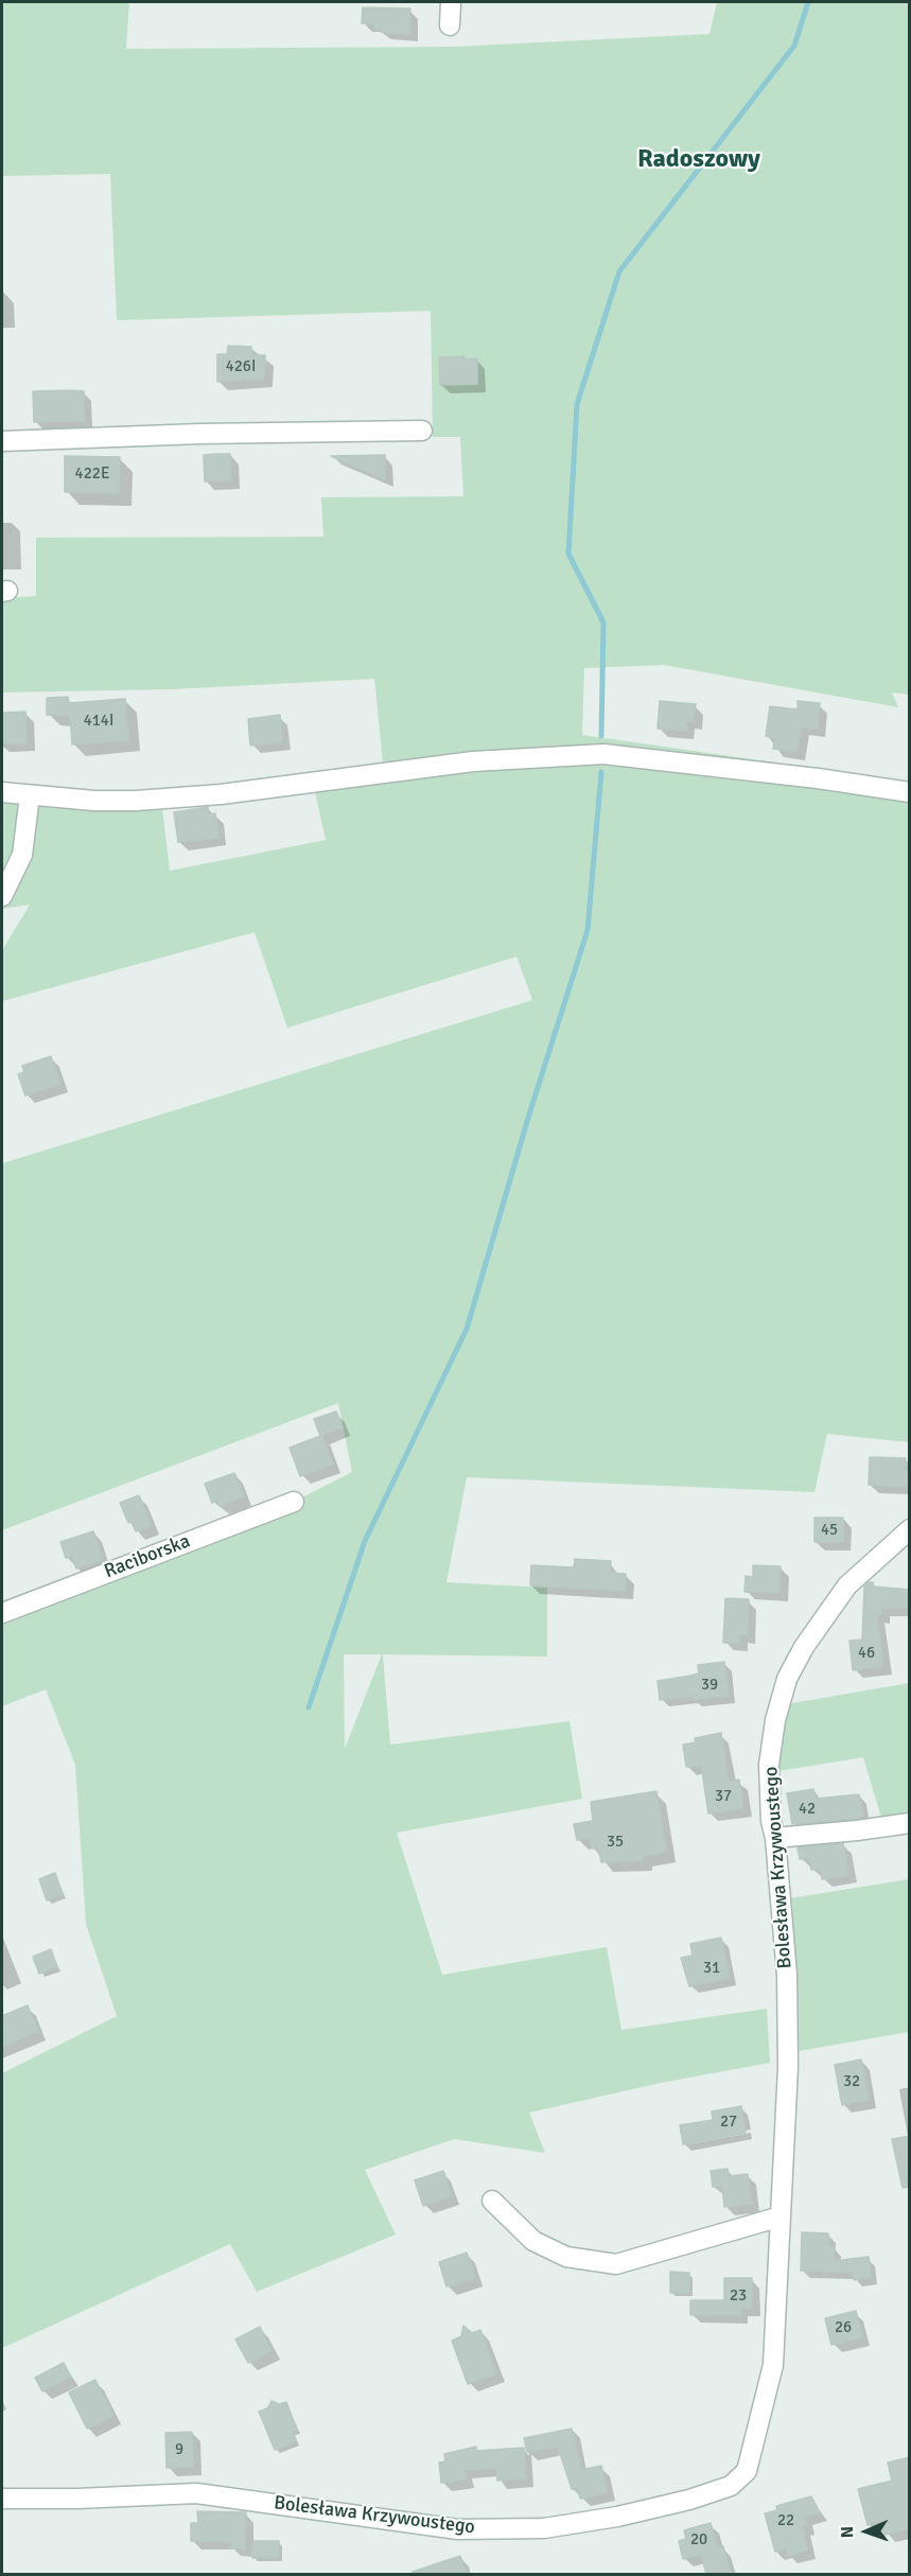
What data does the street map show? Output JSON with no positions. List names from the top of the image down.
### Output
{
  "streets": {
    "street": ["Raciborska", "Bolesława Krzywoustego"]
  },
  "districts": ["Radoszowy"],
  "house_numbers": [
    "426I",
    "422E",
    "414I",
    "45",
    "46",
    "39",
    "37",
    "42",
    "35",
    "31",
    "32",
    "27",
    "23",
    "26",
    "9",
    "22",
    "20"
  ],
  "north": "left"
}
